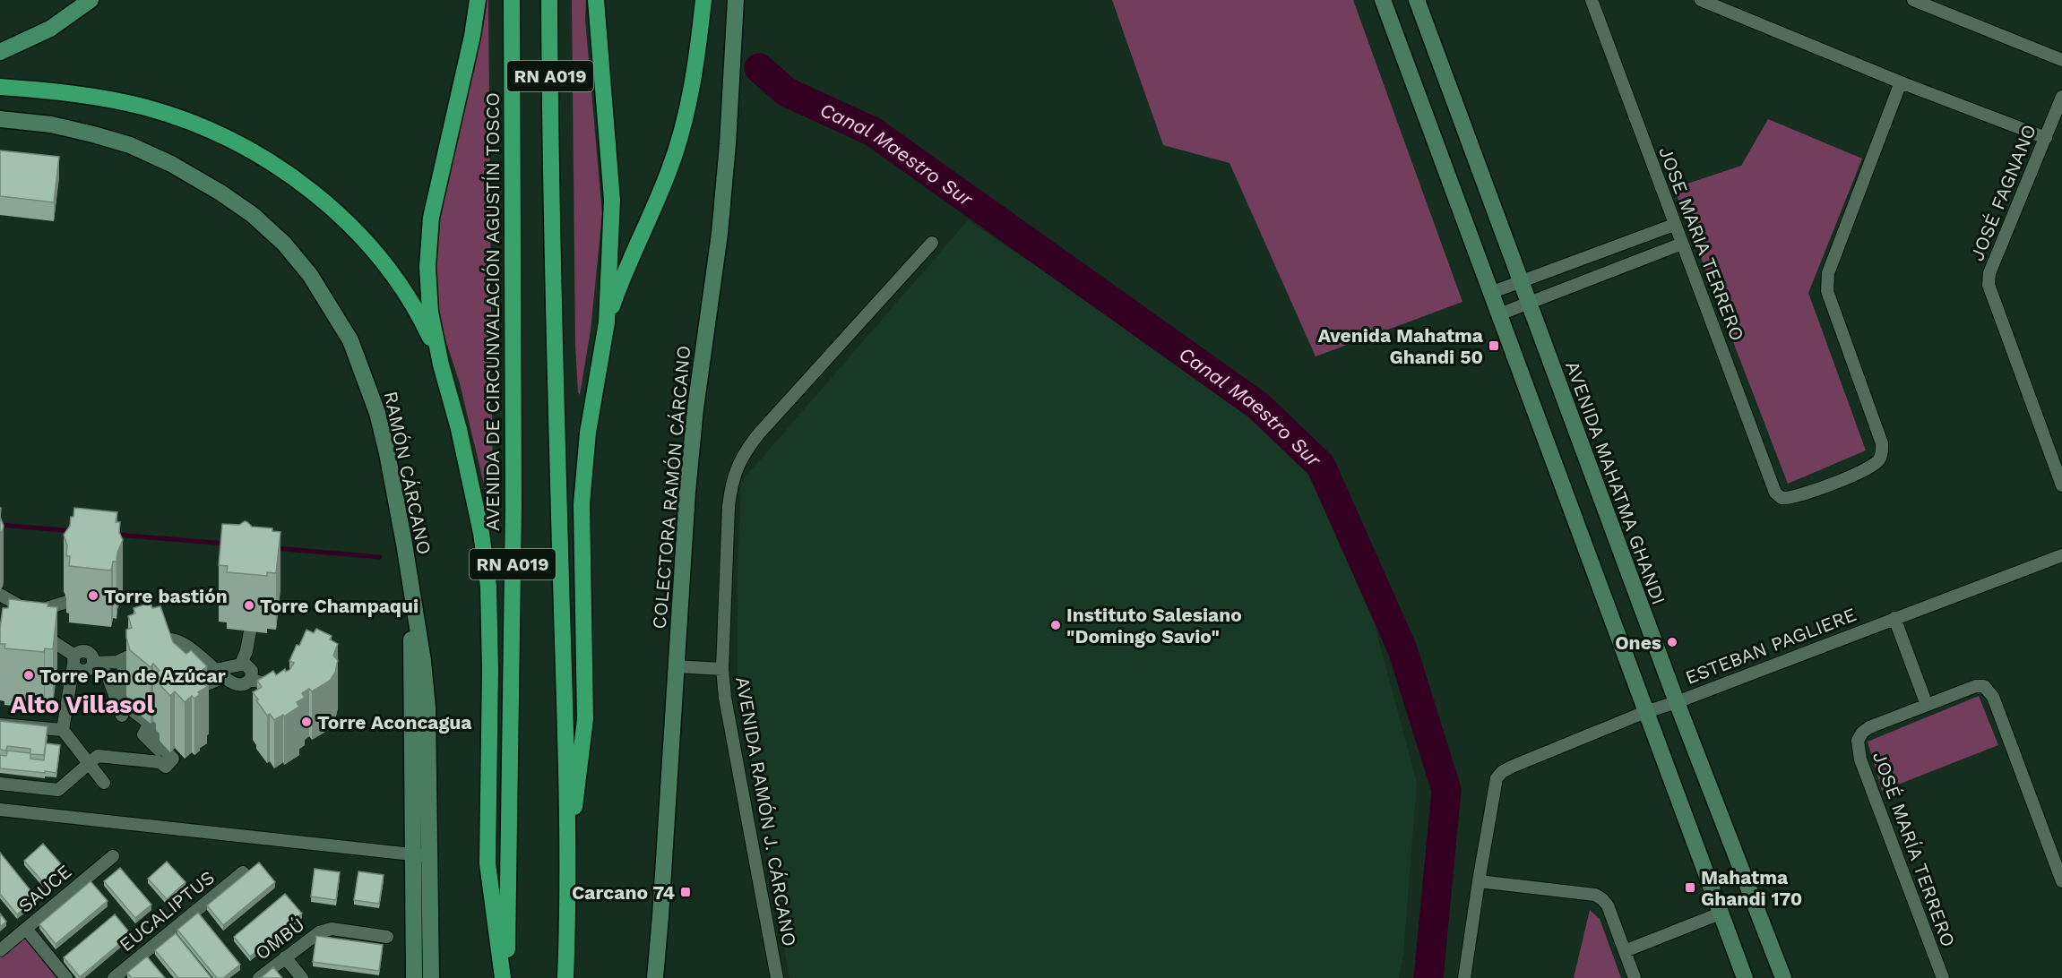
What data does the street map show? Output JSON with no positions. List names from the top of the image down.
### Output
{
  "streets": {
    "highway": ["RN A019", "AVENIDA DE CIRCUNVALACIÓN AGUSTÍN TOSCO"],
    "main road": ["RAMÓN CÁRCANO", "AVENIDA MAHATMA GHANDI", "COLECTORA RAMÓN CÁRCANO"],
    "street": [
      "JOSÉ FAGNANO",
      "JOSE MARIA TERRERO",
      "ESTEBAN PAGLIERE",
      "AVENIDA RAMÓN J. CÁRCANO",
      "JOSÉ MARÍA TERRERO",
      "SAUCE",
      "EUCALIPTUS",
      "OMBÚ"
    ]
  },
  "crossings": [
    ["AVENIDA MAHATMA GHANDI", "ESTEBAN PAGLIERE"]
  ],
  "districts": ["Alto Villasol"],
  "water": ["Canal Maestro Sur"],
  "places": {
    "transit": ["Avenida Mahatma Ghandi 50", "Mahatma Ghandi 170", "Carcano 74"],
    "other": [
      "Torre bastión",
      "Torre Champaqui",
      "Instituto Salesiano \"Domingo Savio\"",
      "Ones",
      "Torre Pan de Azúcar",
      "Torre Aconcagua"
    ]
  }
}
